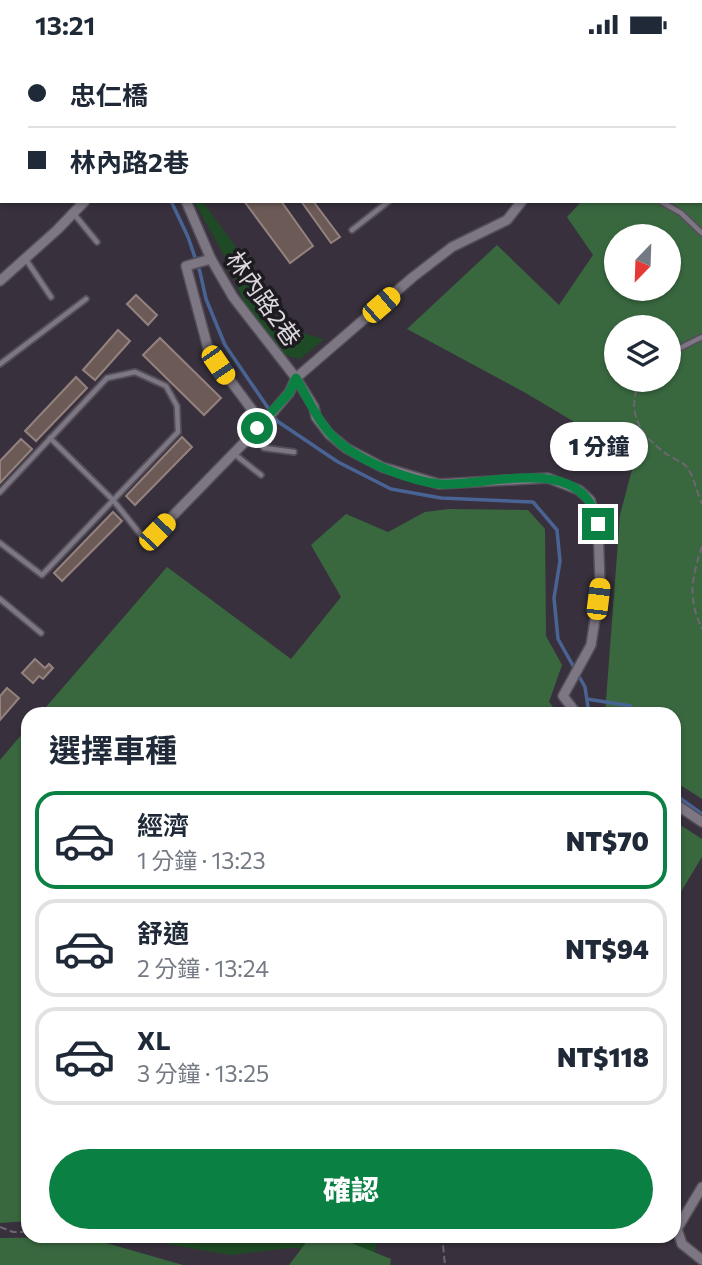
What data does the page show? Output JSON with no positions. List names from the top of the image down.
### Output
{
  "streets": {
    "street": ["林內路2巷"]
  },
  "north": "bottom left",
  "page": {
    "status": "13:21",
    "banner": ["忠仁橋", "林內路2巷"],
    "bubble": "1 分鐘",
    "heading": "選擇車種",
    "list": [
      {
        "name": "經濟",
        "note": "1 分鐘 · 13:23",
        "value": "NT$70"
      },
      {
        "name": "舒適",
        "note": "2 分鐘 · 13:24",
        "value": "NT$94"
      },
      {
        "name": "XL",
        "note": "3 分鐘 · 13:25",
        "value": "NT$118"
      }
    ],
    "buttons": "確認"
  }
}
